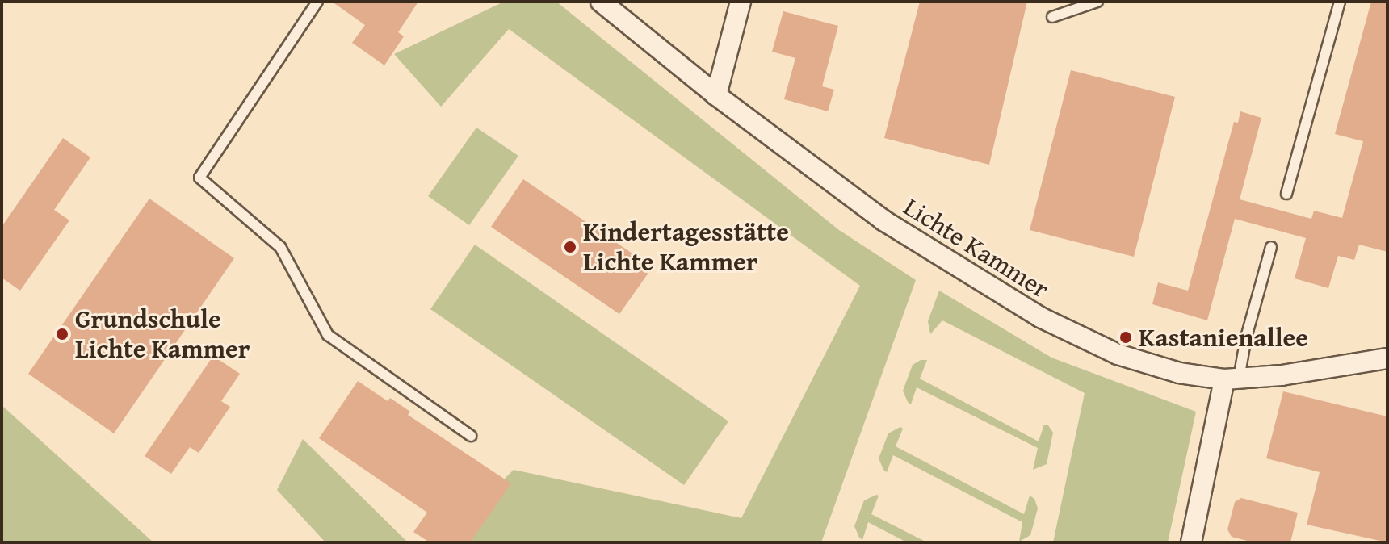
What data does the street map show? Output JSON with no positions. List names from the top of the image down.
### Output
{
  "streets": {
    "street": ["Lichte Kammer"]
  },
  "places": ["Kindertagesstätte Lichte Kammer", "Grundschule Lichte Kammer", "Kastanienallee"]
}
